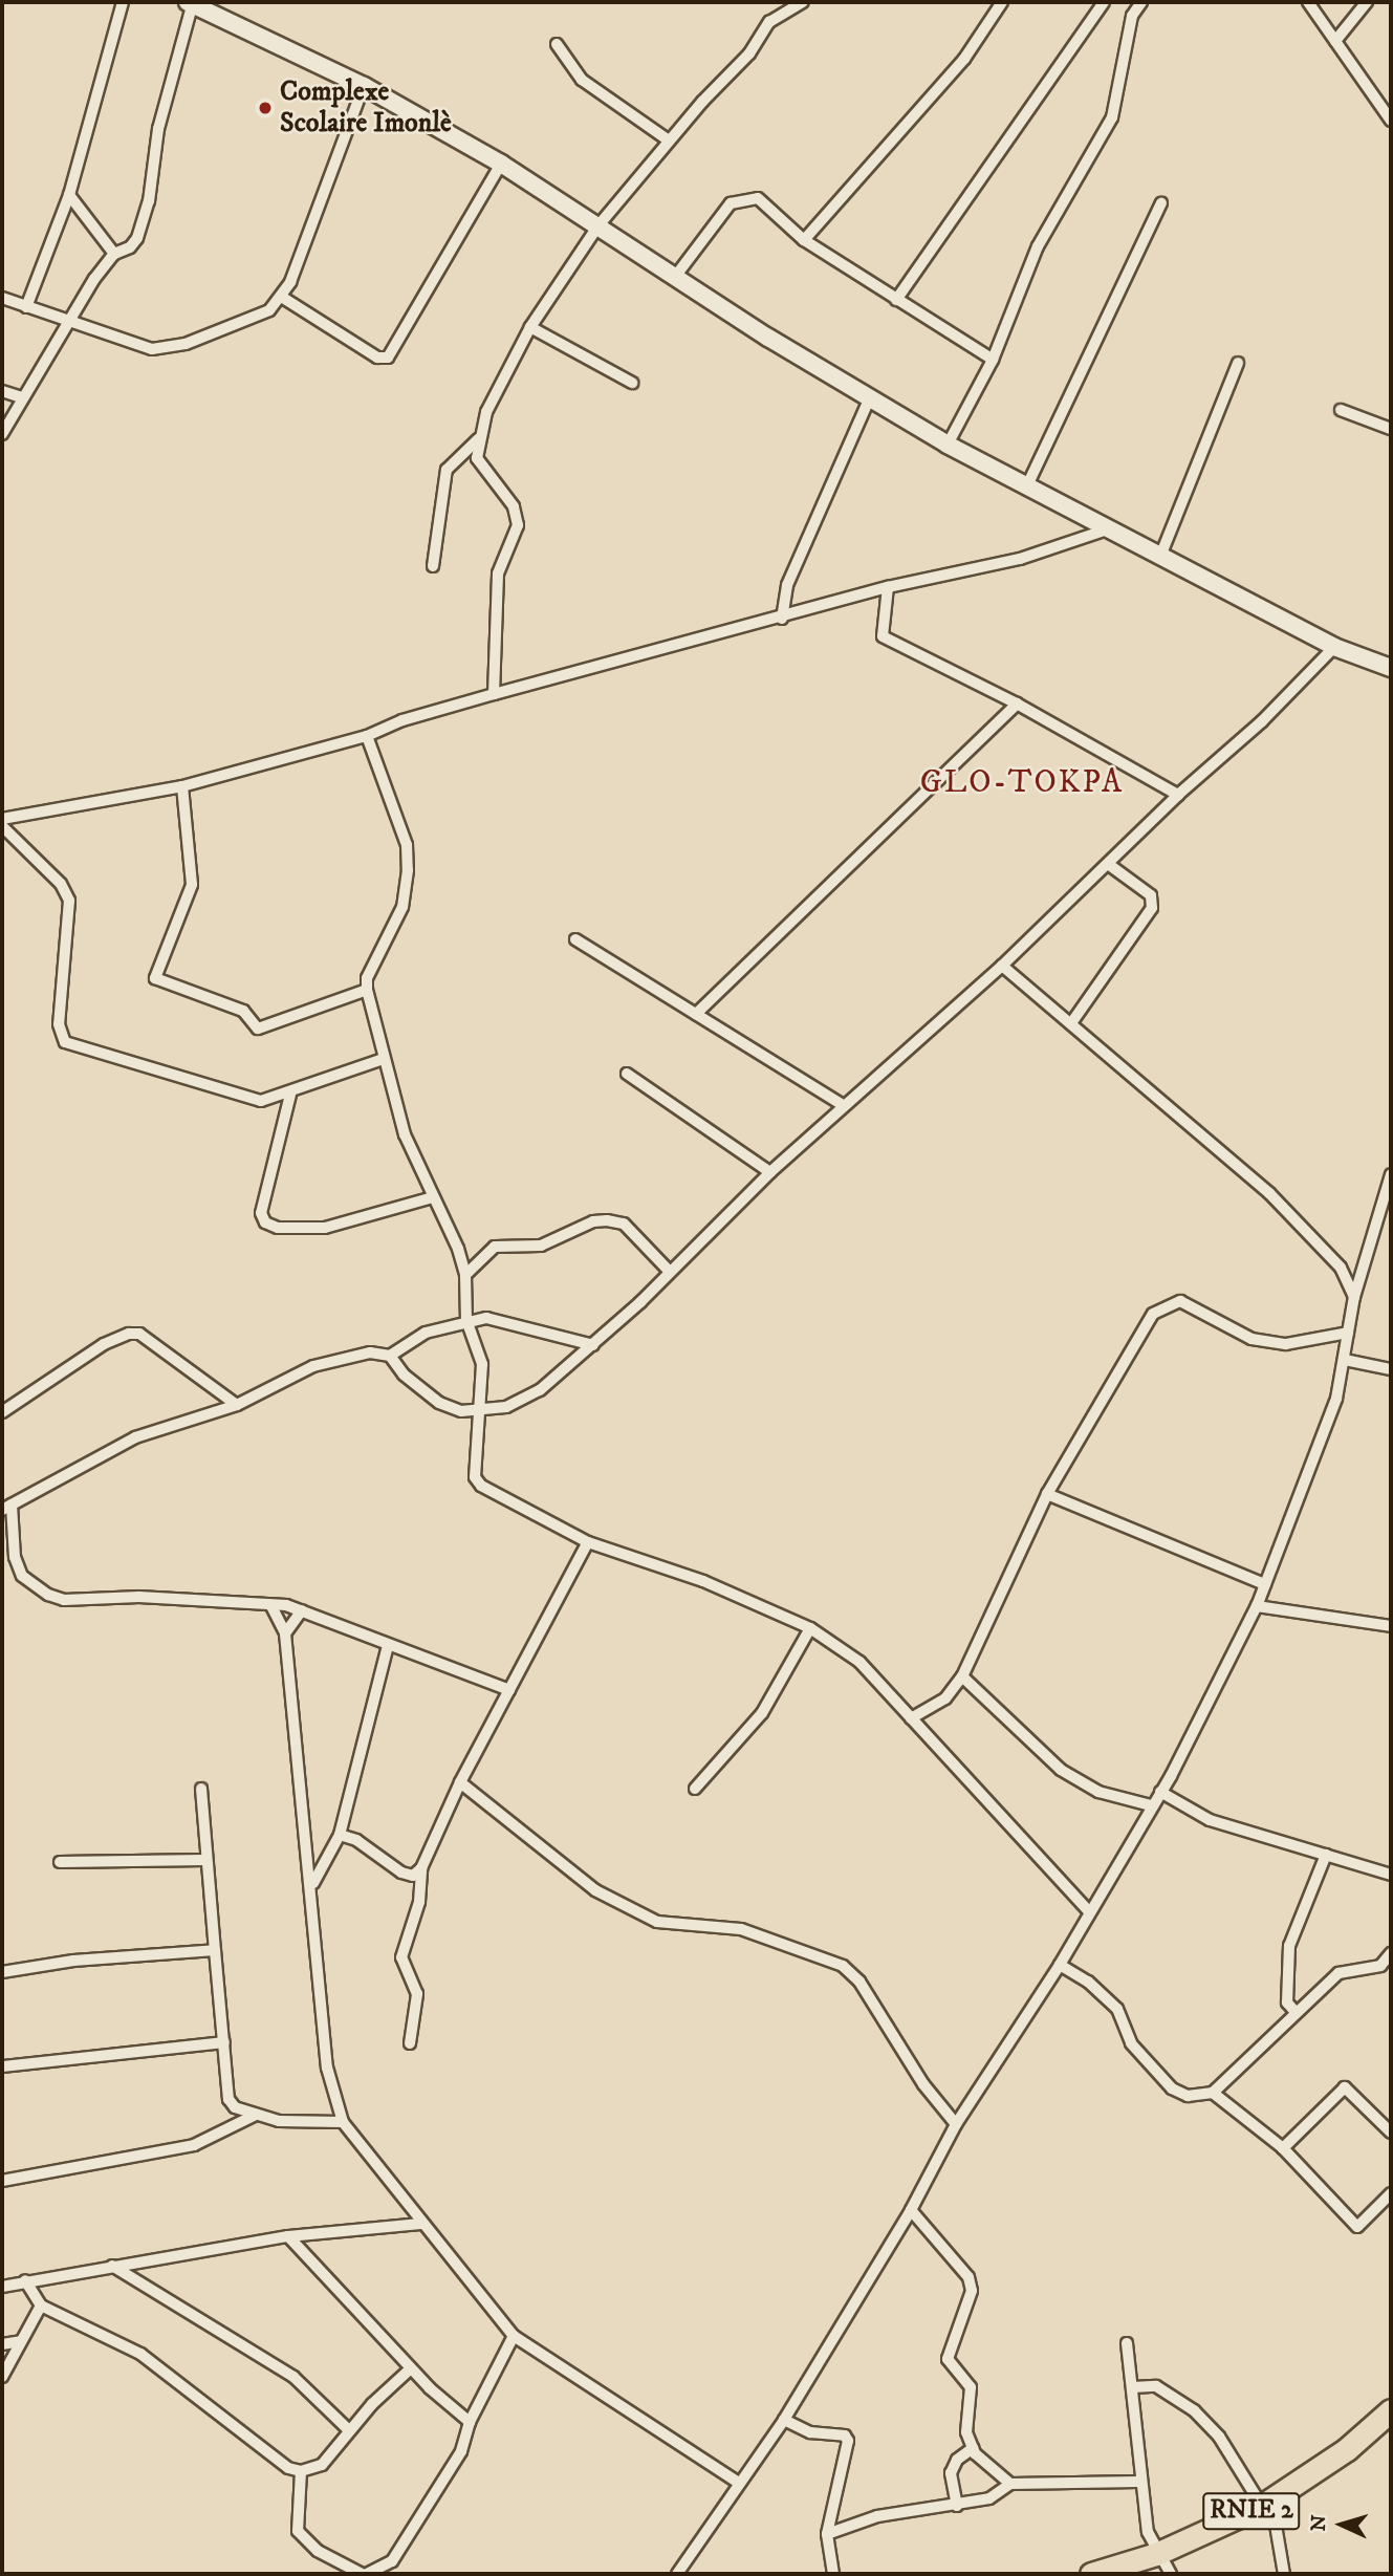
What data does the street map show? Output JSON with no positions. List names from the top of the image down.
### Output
{
  "streets": {
    "highway": ["RNIE 2"]
  },
  "districts": ["GLO-TOKPA"],
  "places": ["Complexe Scolaire Imonlè"],
  "north": "left"
}
